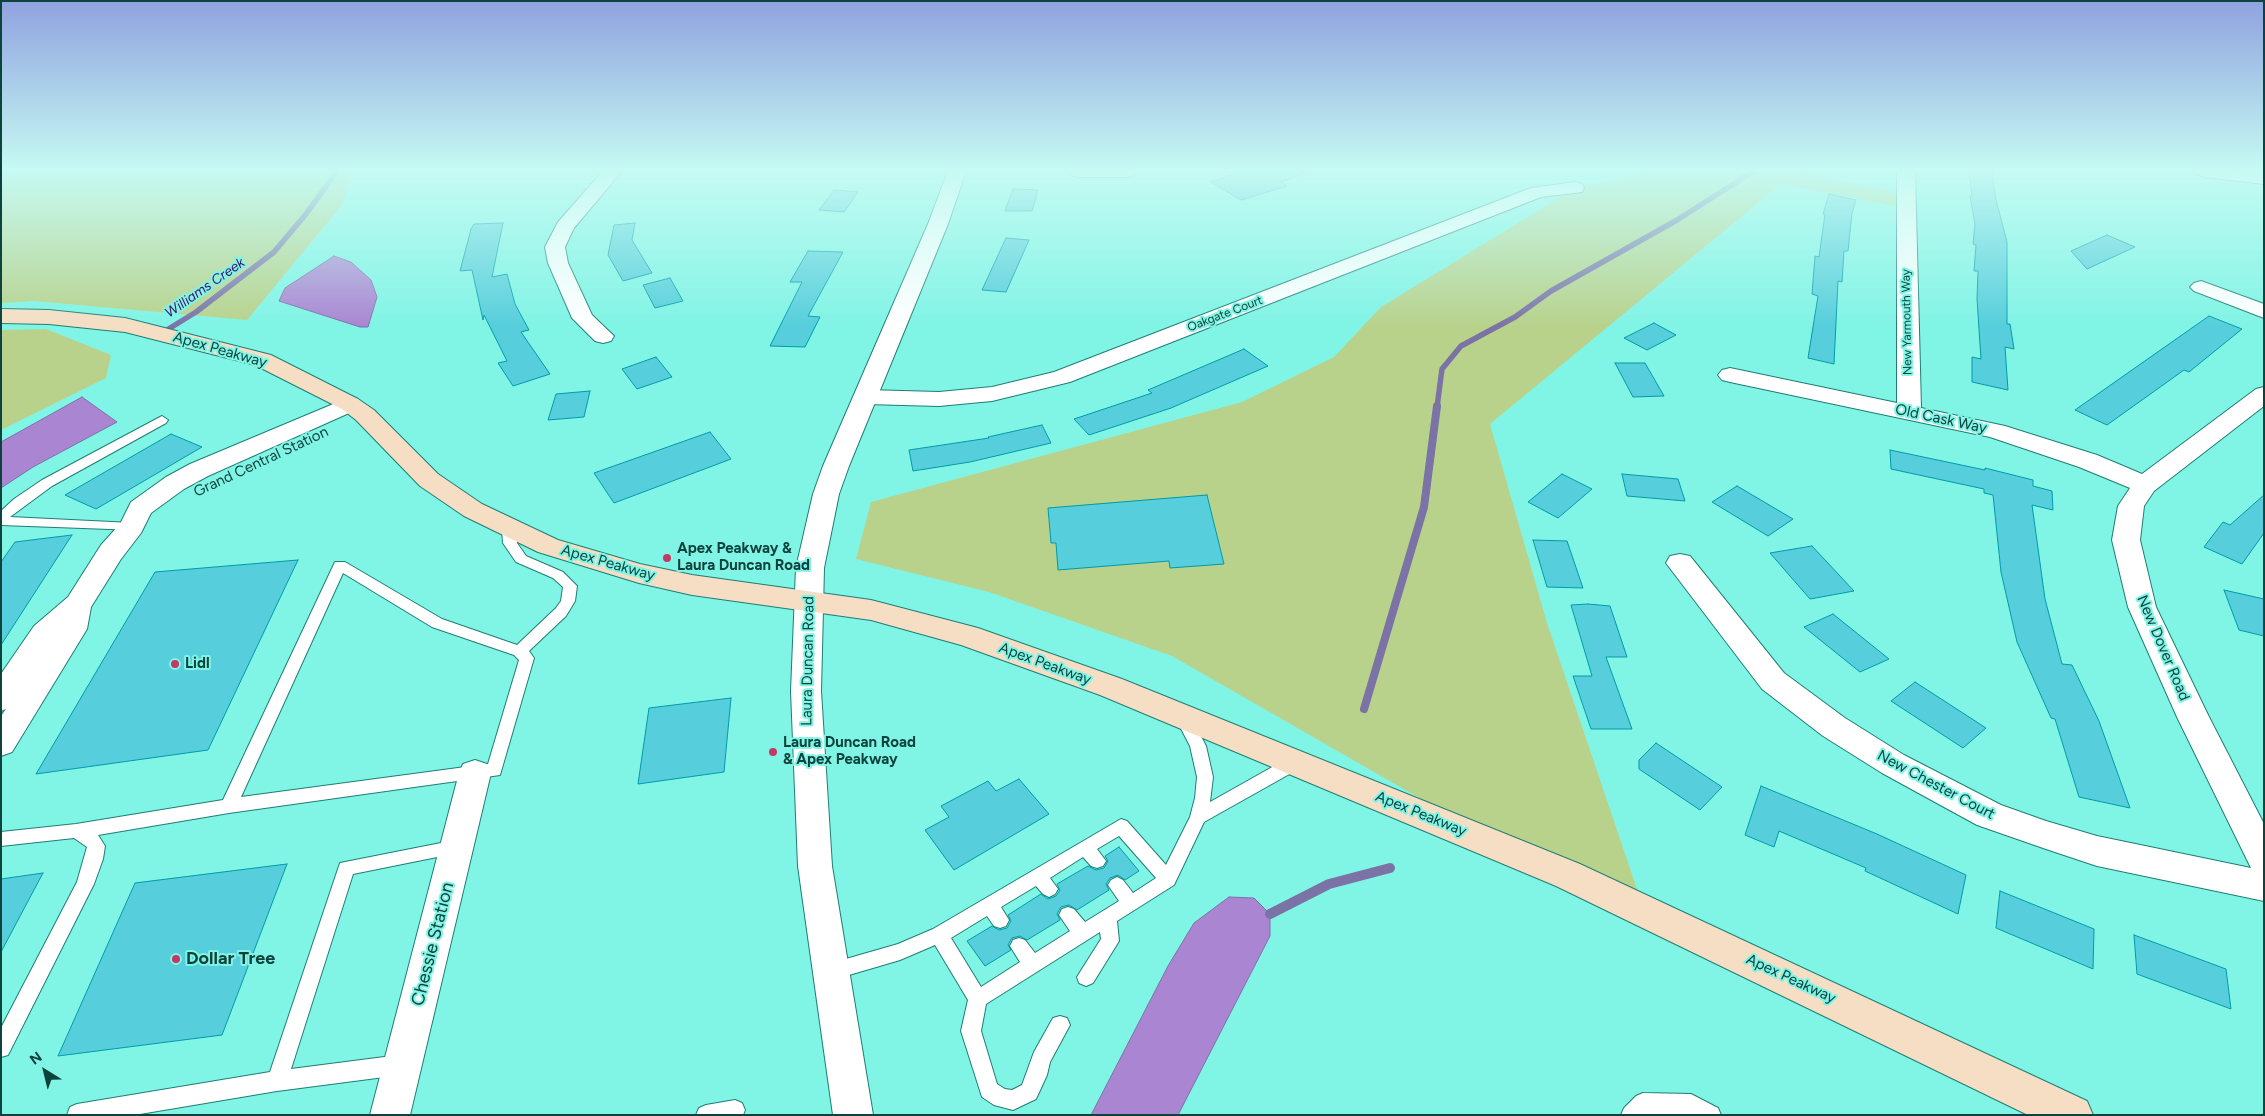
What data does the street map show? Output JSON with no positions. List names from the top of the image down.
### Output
{
  "streets": {
    "main road": ["Apex Peakway"],
    "street": [
      "Oakgate Court",
      "New Yarmouth Way",
      "Old Cask Way",
      "Grand Central Station",
      "New Dover Road",
      "Laura Duncan Road",
      "New Chester Court",
      "Chessie Station"
    ]
  },
  "crossings": [
    ["Oakgate Court", "Laura Duncan Road"],
    ["New Yarmouth Way", "Old Cask Way"],
    ["Apex Peakway", "Grand Central Station"],
    ["Apex Peakway", "Laura Duncan Road"],
    ["Old Cask Way", "New Dover Road"]
  ],
  "water": ["Williams Creek"],
  "places": [
    "Apex Peakway & Laura Duncan Road",
    "Lidl",
    "Laura Duncan Road & Apex Peakway",
    "Dollar Tree"
  ],
  "north": "top left"
}
